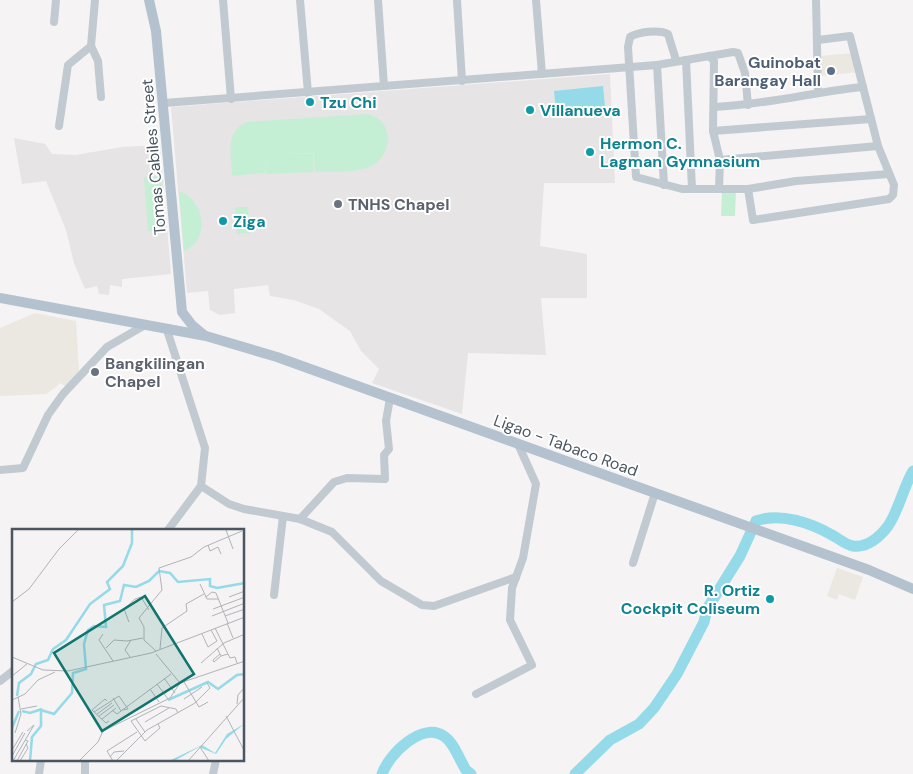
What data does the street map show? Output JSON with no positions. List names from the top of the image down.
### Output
{
  "streets": {
    "main road": ["Tomas Cabiles Street", "Ligao - Tabaco Road"]
  },
  "crossings": [
    ["Tomas Cabiles Street", "Ligao - Tabaco Road"]
  ],
  "places": [
    "Guinobat Barangay Hall",
    "Tzu Chi",
    "Villanueva",
    "Hermon C. Lagman Gymnasium",
    "TNHS Chapel",
    "Ziga",
    "Bangkilingan Chapel",
    "R. Ortiz Cockpit Coliseum"
  ]
}
